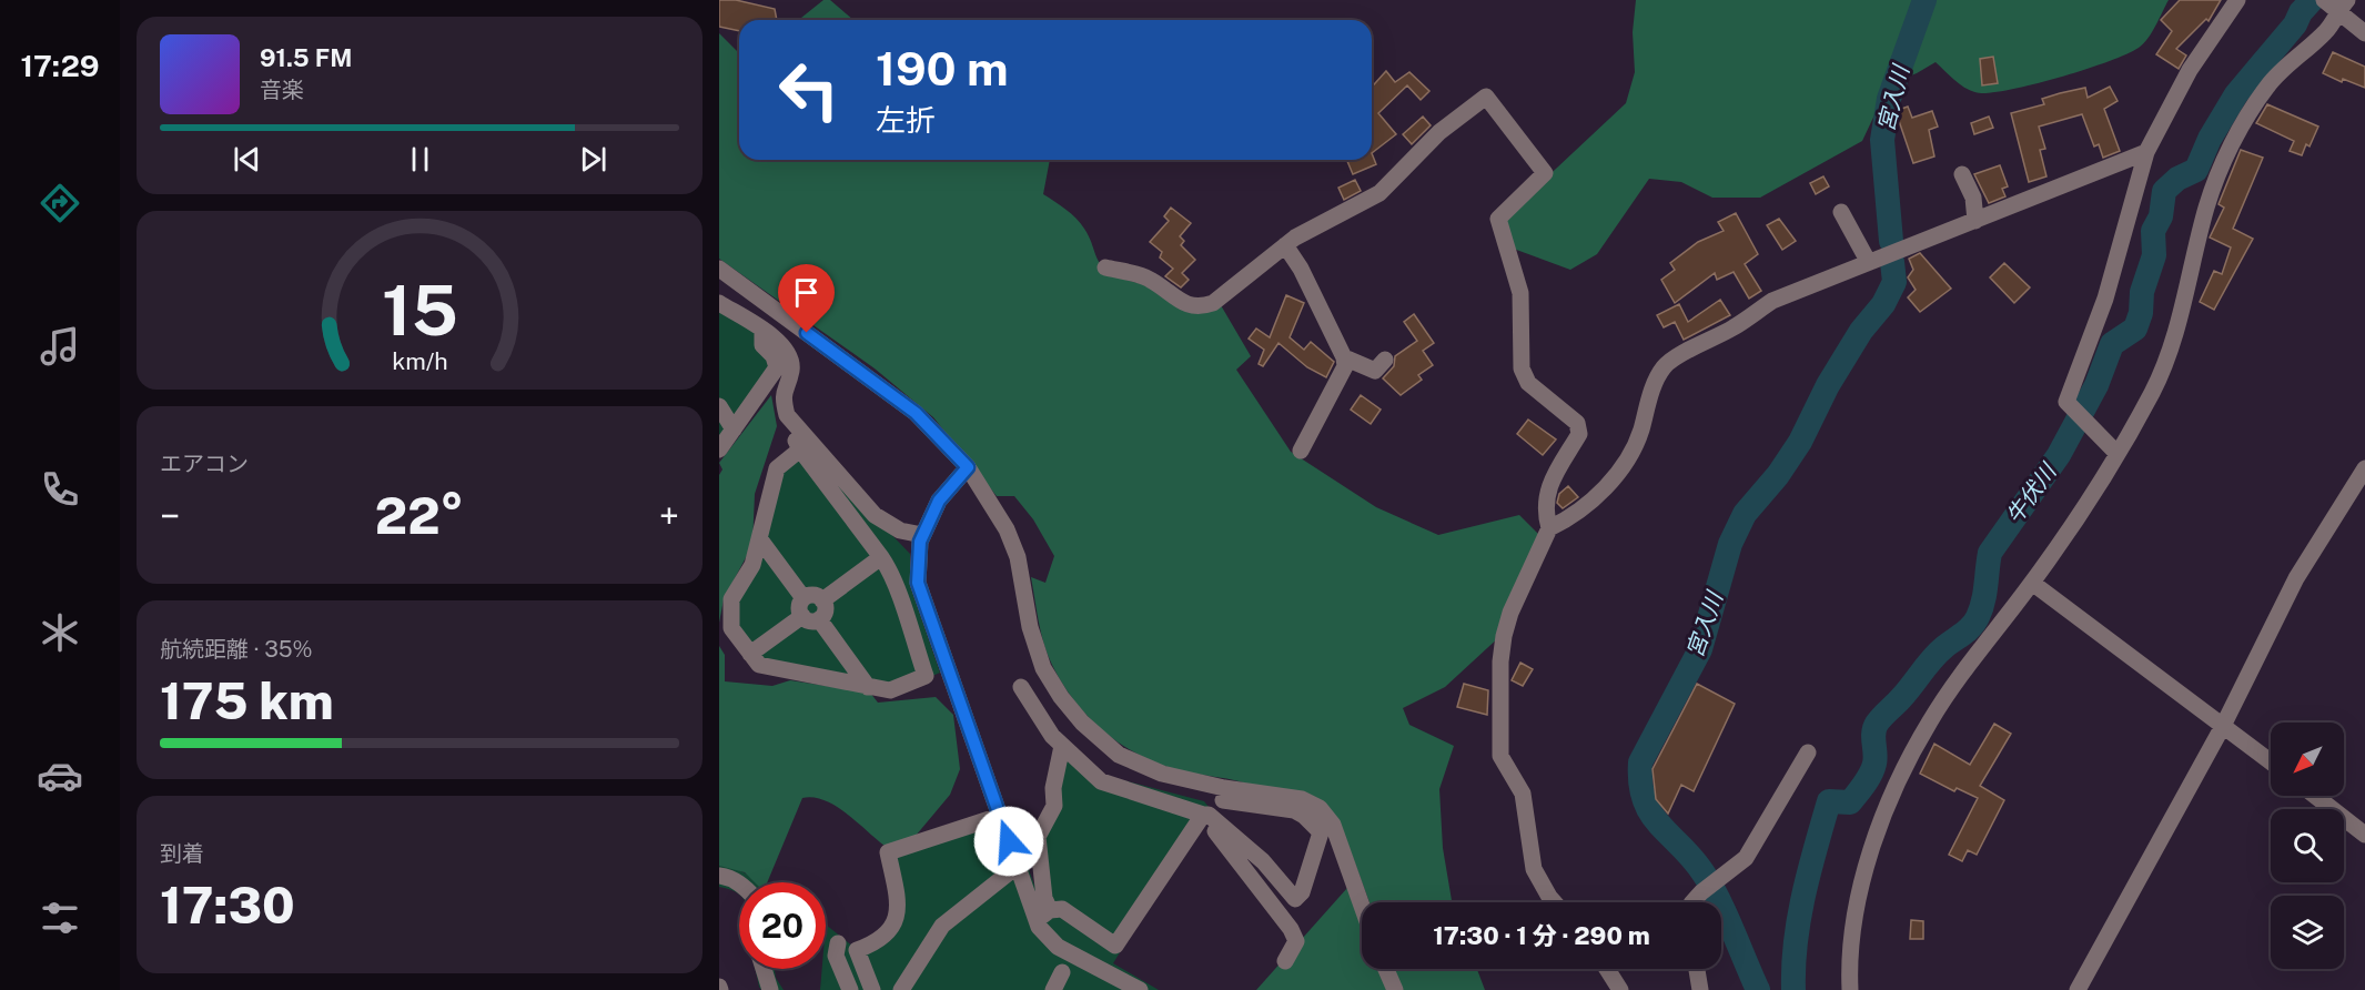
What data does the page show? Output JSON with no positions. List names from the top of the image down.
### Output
{
  "water": ["宮入川", "牛伏川"],
  "north": "bottom left",
  "page": {
    "tabs": "17:29",
    "turn": ["190 m", "左折"],
    "song": ["91.5 FM", "音楽"],
    "tile": [
      "エアコン",
      ["航続距離 · 35%", "175 km"],
      ["到着", "17:30"]
    ],
    "heat": ["−", "22°", "+"],
    "limit": "20",
    "trip": "17:30 · 1 分 · 290 m",
    "gauge": ["15", "km/h"]
  }
}
